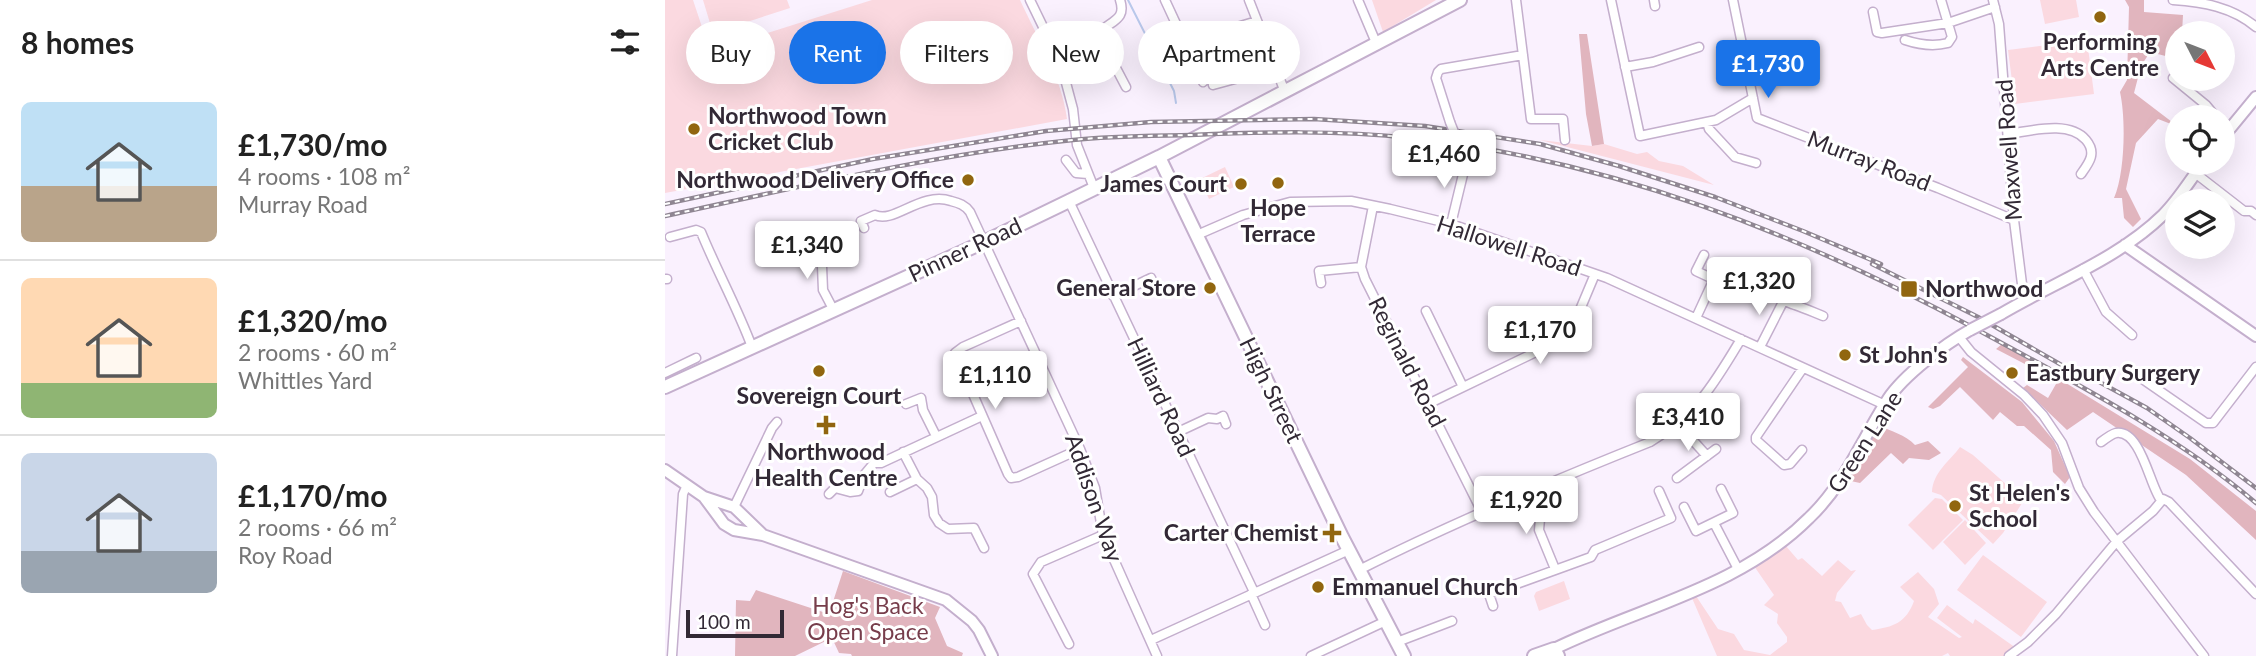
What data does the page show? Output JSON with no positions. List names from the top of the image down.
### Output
{
  "streets": {
    "main road": ["Pinner Road", "High Street", "Green Lane"],
    "street": [
      "Maxwell Road",
      "Murray Road",
      "Hallowell Road",
      "Reginald Road",
      "Hilliard Road",
      "Addison Way"
    ]
  },
  "crossings": [
    ["Maxwell Road", "Murray Road"],
    ["Maxwell Road", "Green Lane"],
    ["Hallowell Road", "Reginald Road"],
    ["Hallowell Road", "High Street"],
    ["Hallowell Road", "Green Lane"],
    ["Pinner Road", "High Street"],
    ["Pinner Road", "Hilliard Road"],
    ["Pinner Road", "Addison Way"]
  ],
  "parks": ["Hog's Back Open Space"],
  "places": {
    "other": [
      "Performing Arts Centre",
      "Northwood Town Cricket Club",
      "Northwood Delivery Office",
      "Hope Terrace",
      "James Court",
      "General Store",
      "St John's",
      "Sovereign Court",
      "Eastbury Surgery",
      "St Helen's School",
      "Emmanuel Church"
    ],
    "transit": ["Northwood"],
    "health": ["Northwood Health Centre", "Carter Chemist"]
  },
  "scale_bar": "100 m",
  "north": "bottom right",
  "page": {
    "heading": "8 homes",
    "chip": [
      "Buy",
      "Rent",
      "Filters",
      "New",
      "Apartment"
    ],
    "price": [
      "£1,730",
      "£1,460",
      "£1,340",
      "£1,320",
      "£1,170",
      "£1,110",
      "£3,410",
      "£1,920"
    ],
    "list": [
      {
        "name": "£1,730/mo",
        "note": "4 rooms · 108 m² · Murray Road"
      },
      {
        "name": "£1,320/mo",
        "note": "2 rooms · 60 m² · Whittles Yard"
      },
      {
        "name": "£1,170/mo",
        "note": "2 rooms · 66 m² · Roy Road"
      }
    ],
    "scale": "100 m"
  }
}
